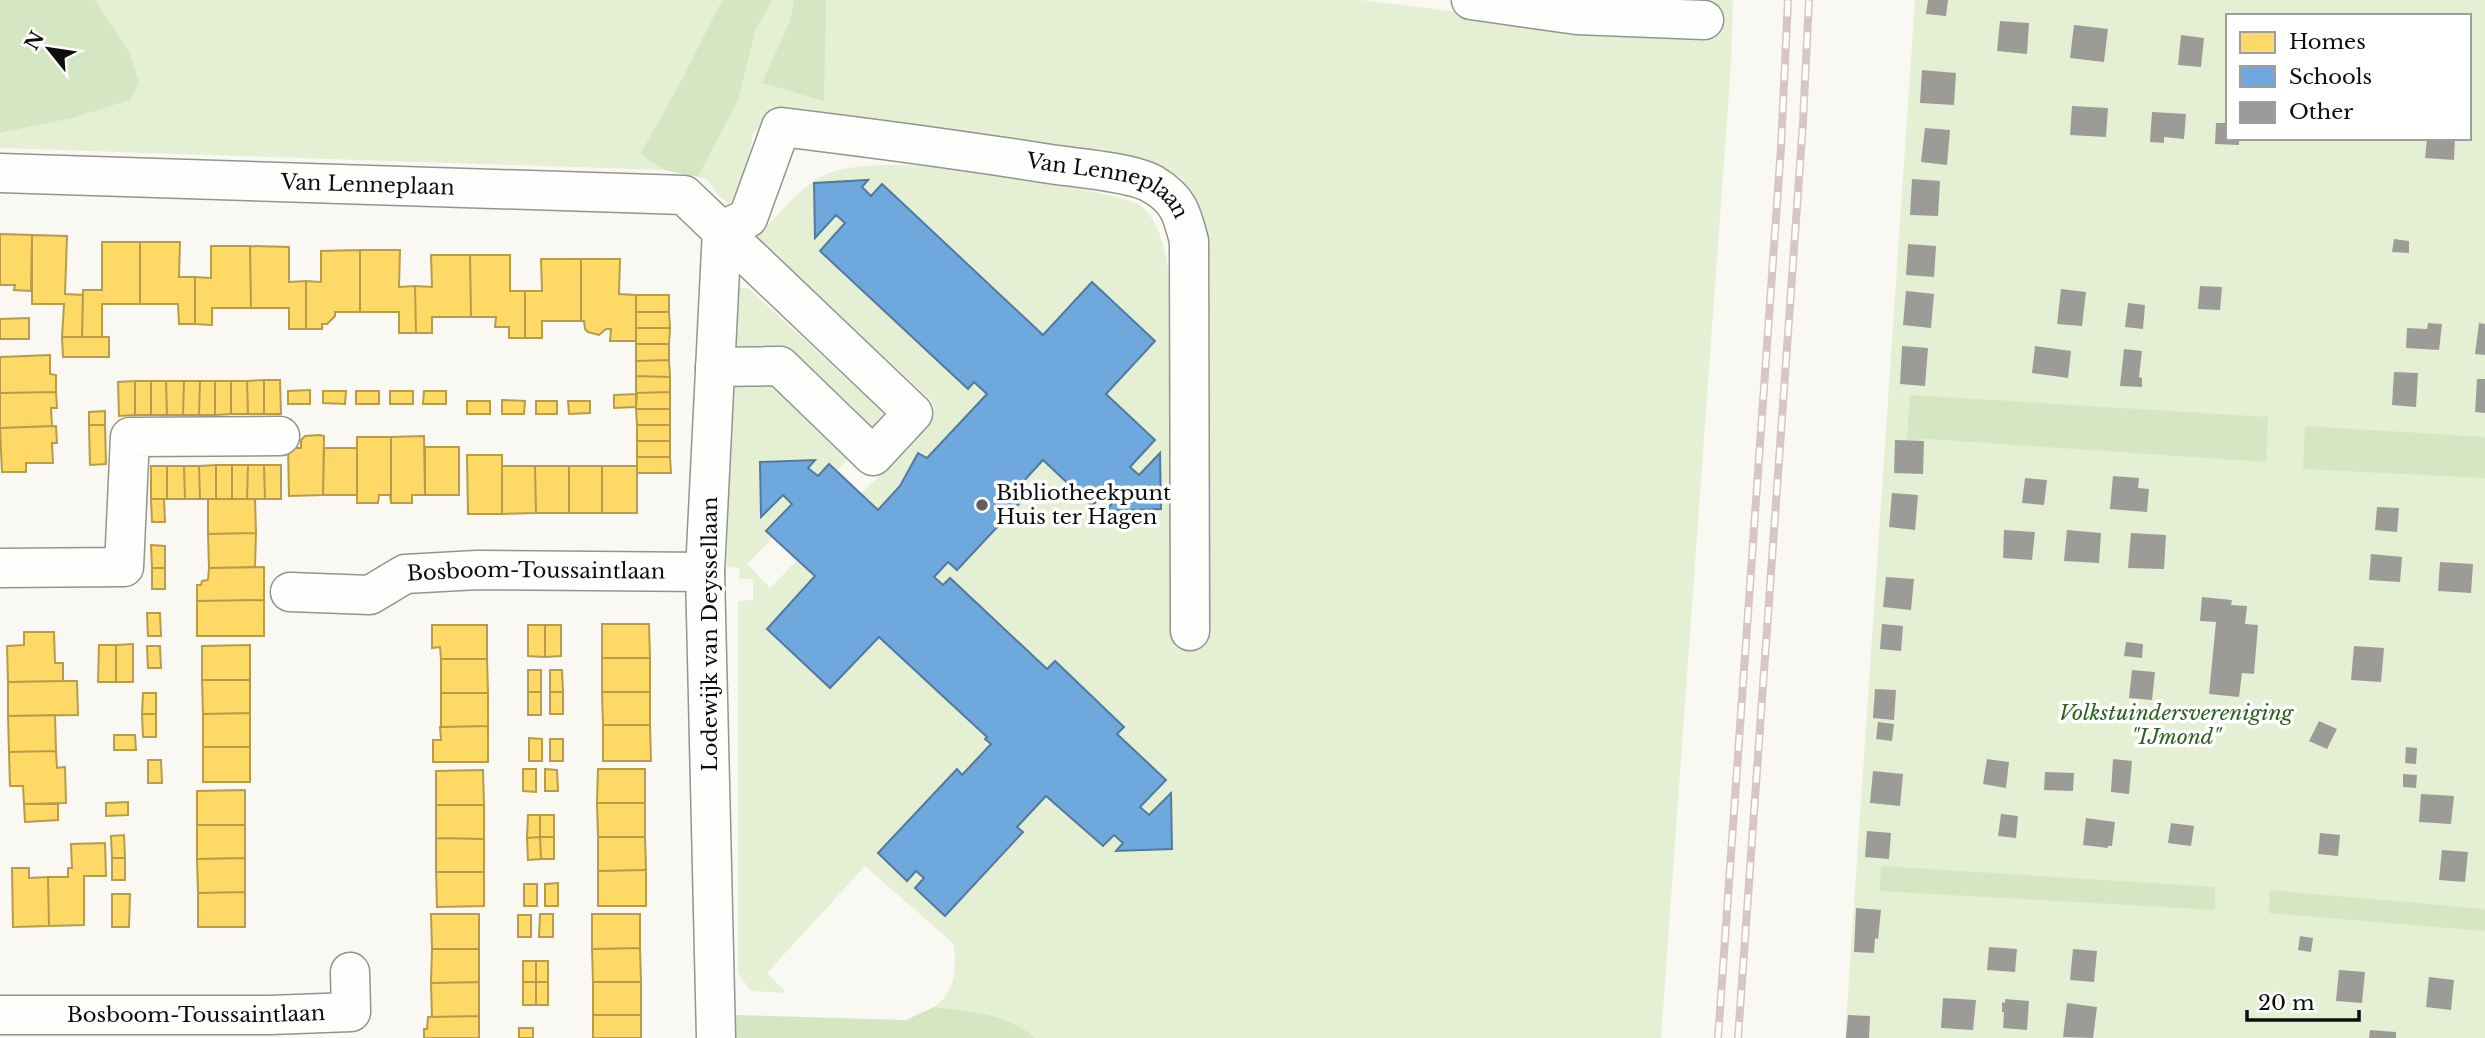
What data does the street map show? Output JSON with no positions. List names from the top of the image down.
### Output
{
  "streets": {
    "street": ["Van Lenneplaan", "Bosboom-Toussaintlaan", "Lodewijk van Deyssellaan"]
  },
  "crossings": [
    ["Van Lenneplaan", "Lodewijk van Deyssellaan"],
    ["Bosboom-Toussaintlaan", "Lodewijk van Deyssellaan"]
  ],
  "parks": ["Volkstuindersvereniging \"IJmond\""],
  "places": ["Bibliotheekpunt Huis ter Hagen"],
  "legend": ["Homes", "Schools", "Other"],
  "scale_bar": "20 m",
  "north": "top left"
}
